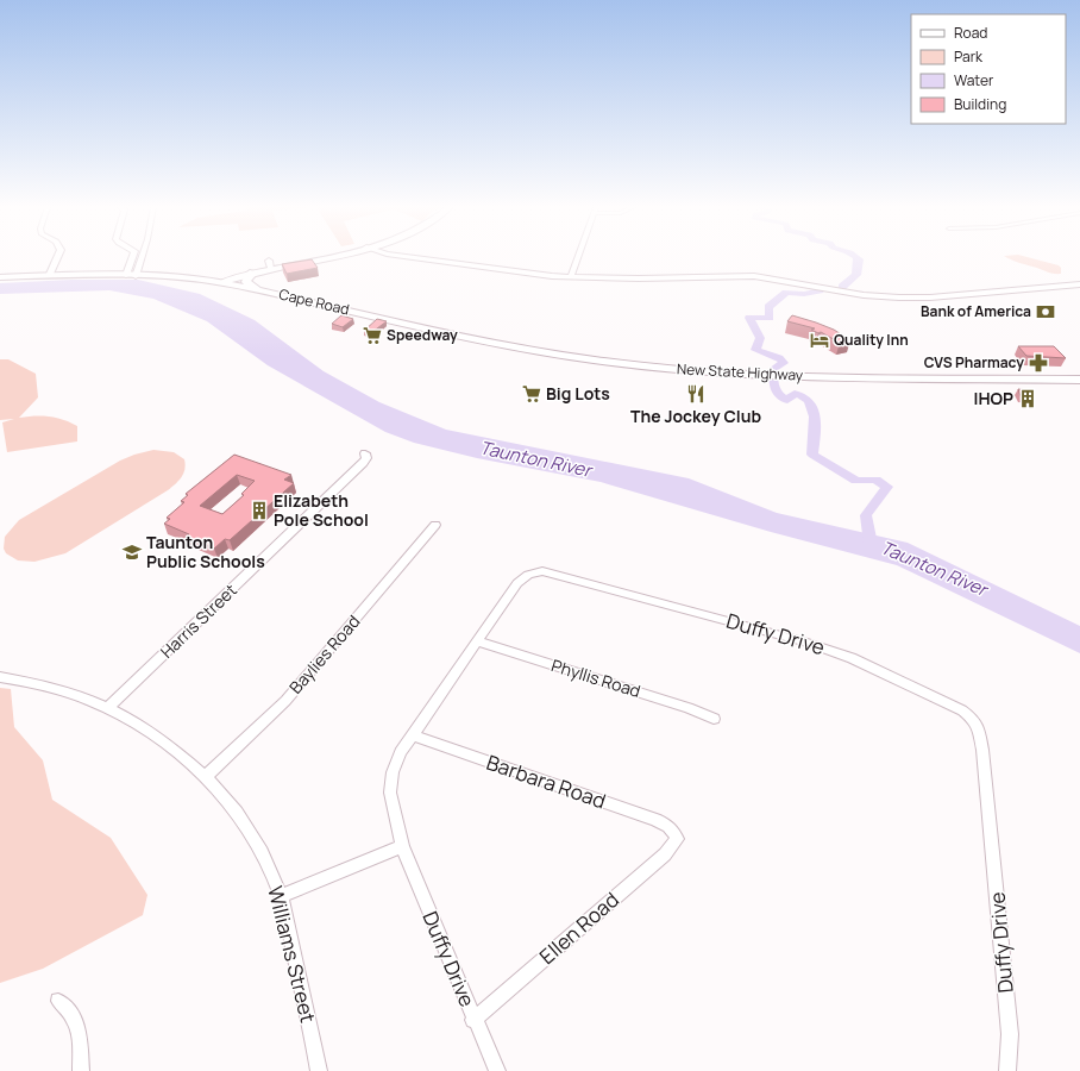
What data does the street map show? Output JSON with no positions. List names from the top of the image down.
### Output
{
  "streets": {
    "highway": ["Cape Road", "New State Highway"],
    "street": [
      "Harris Street",
      "Duffy Drive",
      "Baylies Road",
      "Phyllis Road",
      "Barbara Road",
      "Ellen Road",
      "Williams Street"
    ]
  },
  "crossings": [
    ["Cape Road", "New State Highway"],
    ["Harris Street", "Williams Street"],
    ["Duffy Drive", "Phyllis Road"],
    ["Duffy Drive", "Barbara Road"],
    ["Duffy Drive", "Ellen Road"],
    ["Baylies Road", "Williams Street"],
    ["Barbara Road", "Ellen Road"]
  ],
  "water": ["Taunton River"],
  "places": {
    "bank": ["Bank of America"],
    "supermarket": ["Speedway", "Big Lots"],
    "hotel": ["Quality Inn"],
    "pharmacy": ["CVS Pharmacy"],
    "restaurant": ["The Jockey Club"],
    "building": ["IHOP", "Elizabeth Pole School"],
    "school or university": ["Taunton Public Schools"]
  },
  "legend": [
    "Road",
    "Park",
    "Water",
    "Building"
  ]
}
